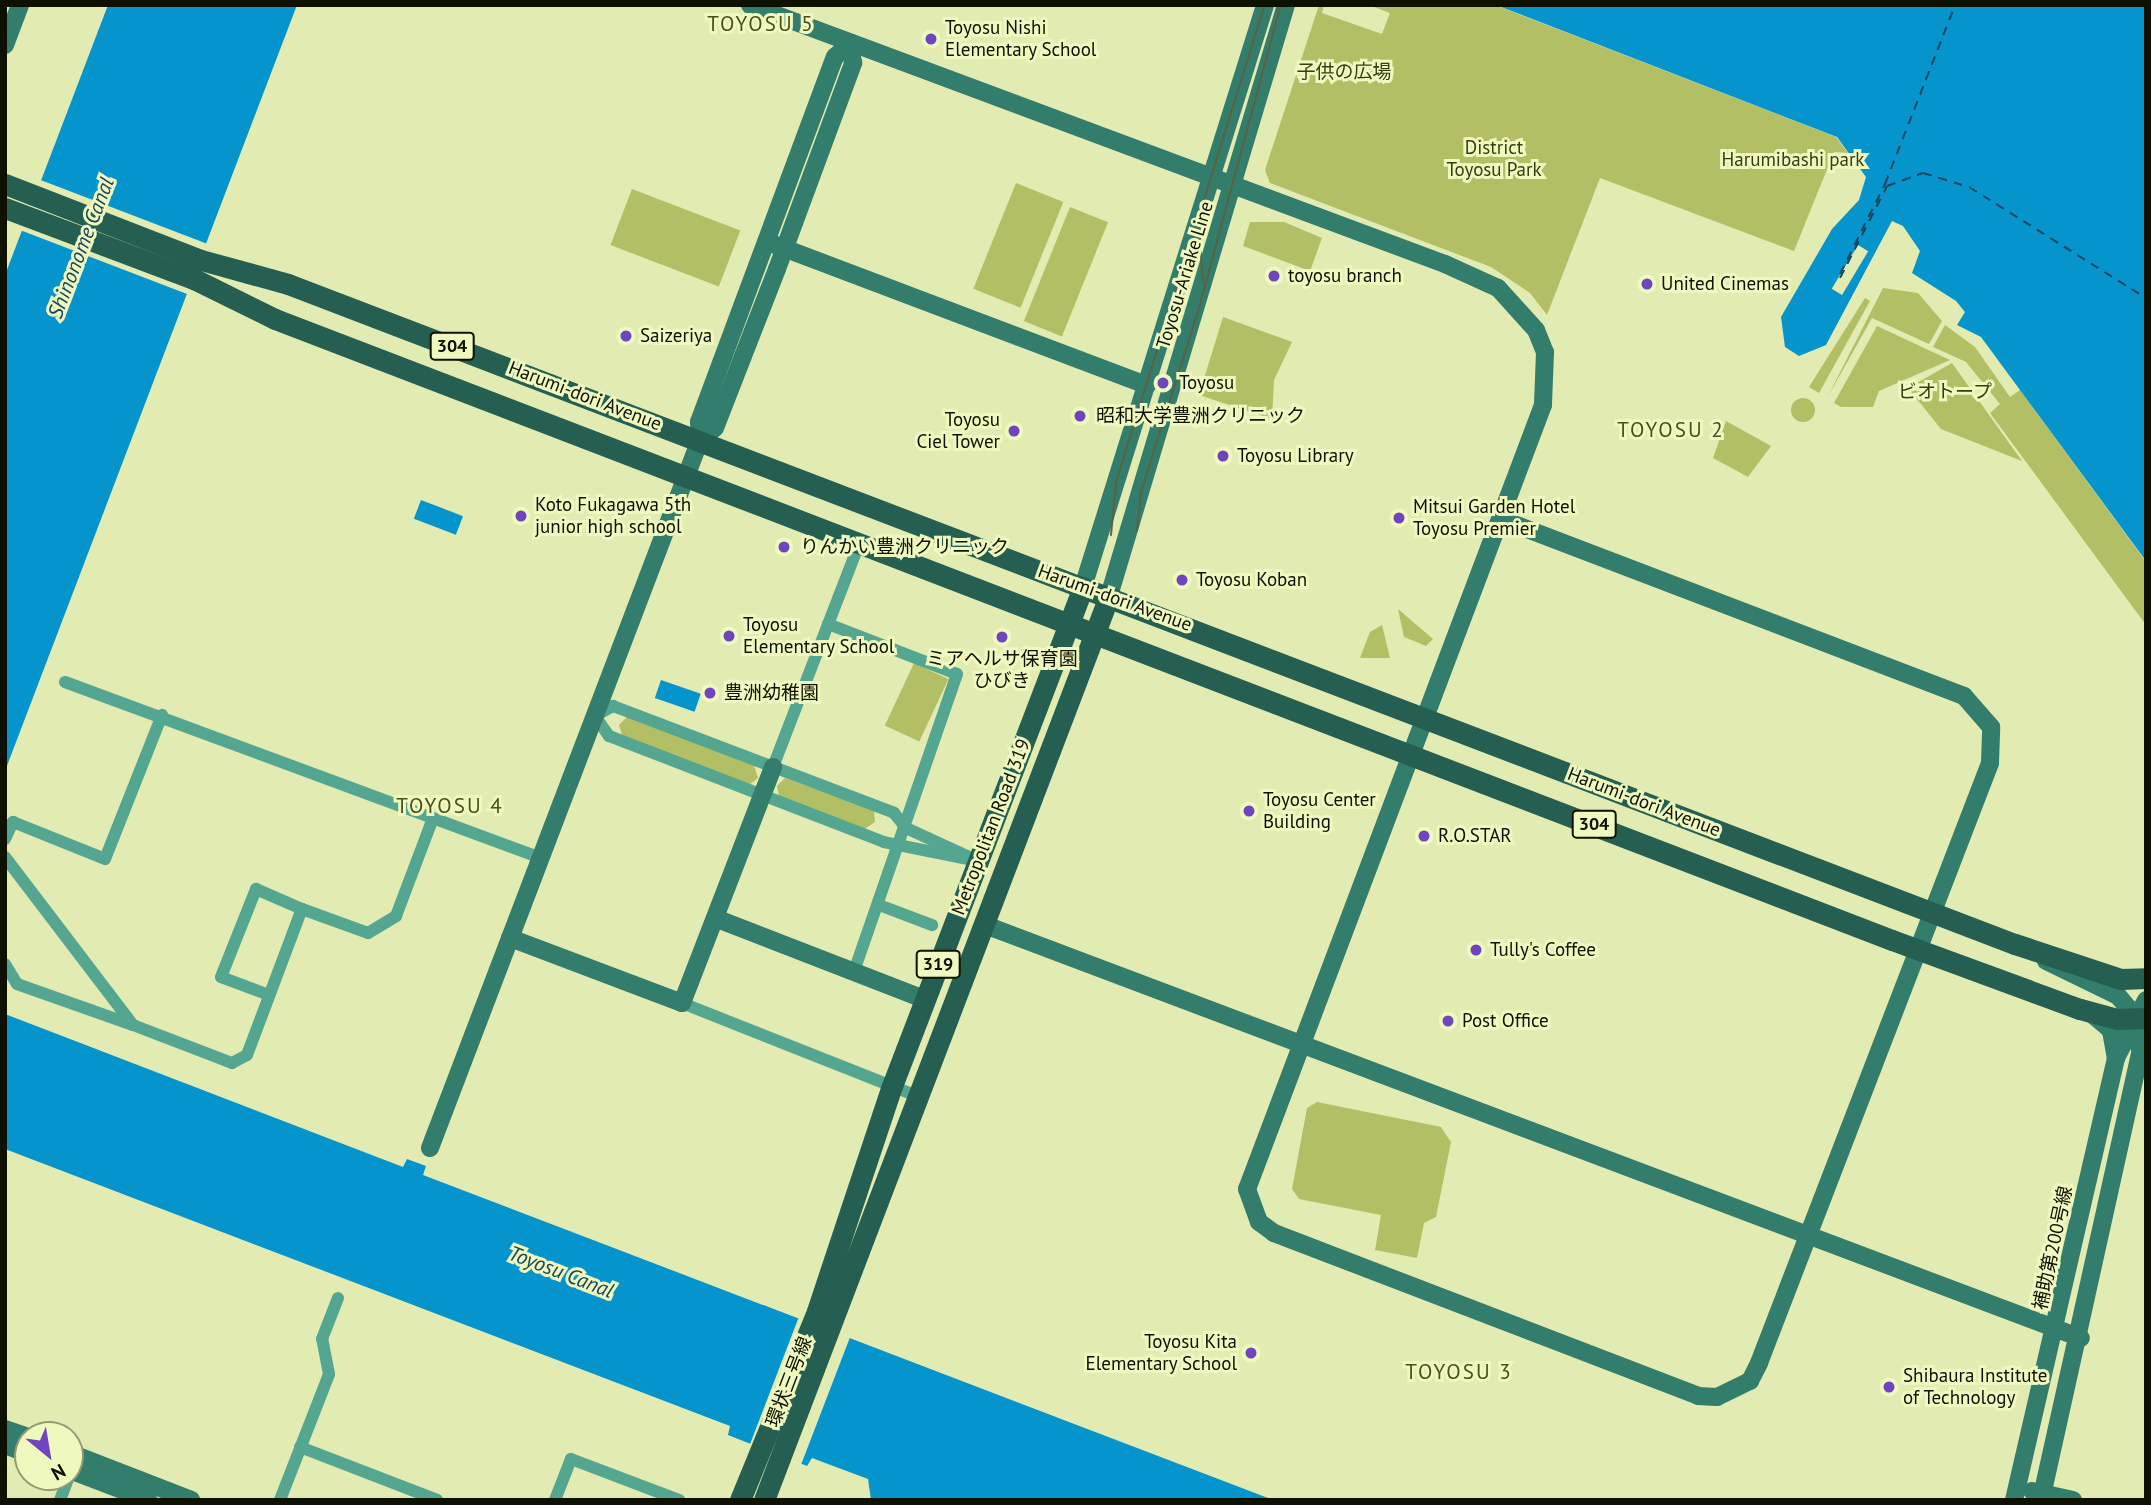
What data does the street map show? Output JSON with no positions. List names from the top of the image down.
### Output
{
  "streets": {
    "main road": [
      "304",
      "Harumi-dori Avenue",
      "Metropolitan Road 319",
      "319",
      "環状三号線"
    ],
    "street": ["Toyosu-Ariake Line", "補助第200号線"]
  },
  "crossings": [
    ["Toyosu-Ariake Line", "Harumi-dori Avenue"],
    ["Toyosu-Ariake Line", "319"],
    ["Harumi-dori Avenue", "Metropolitan Road 319"],
    ["Harumi-dori Avenue", "319"],
    ["Harumi-dori Avenue", "補助第200号線"],
    ["Metropolitan Road 319", "319"],
    ["Metropolitan Road 319", "環状三号線"],
    ["319", "環状三号線"]
  ],
  "districts": [
    "TOYOSU 5",
    "TOYOSU 2",
    "TOYOSU 4",
    "TOYOSU 3"
  ],
  "water": ["Shinonome Canal", "Toyosu Canal"],
  "parks": [
    "子供の広場",
    "District Toyosu Park",
    "Harumibashi park",
    "ビオトープ"
  ],
  "places": [
    "Toyosu Nishi Elementary School",
    "toyosu branch",
    "United Cinemas",
    "Saizeriya",
    "Toyosu",
    "昭和大学豊洲クリニック",
    "Toyosu Ciel Tower",
    "Toyosu Library",
    "Koto Fukagawa 5th junior high school",
    "Mitsui Garden Hotel Toyosu Premier",
    "りんかい豊洲クリニック",
    "Toyosu Koban",
    "Toyosu Elementary School",
    "ミアヘルサ保育園 ひびき",
    "豊洲幼稚園",
    "Toyosu Center Building",
    "R.O.STAR",
    "Tully's Coffee",
    "Post Office",
    "Toyosu Kita Elementary School",
    "Shibaura Institute of Technology"
  ],
  "north": "bottom right"
}
